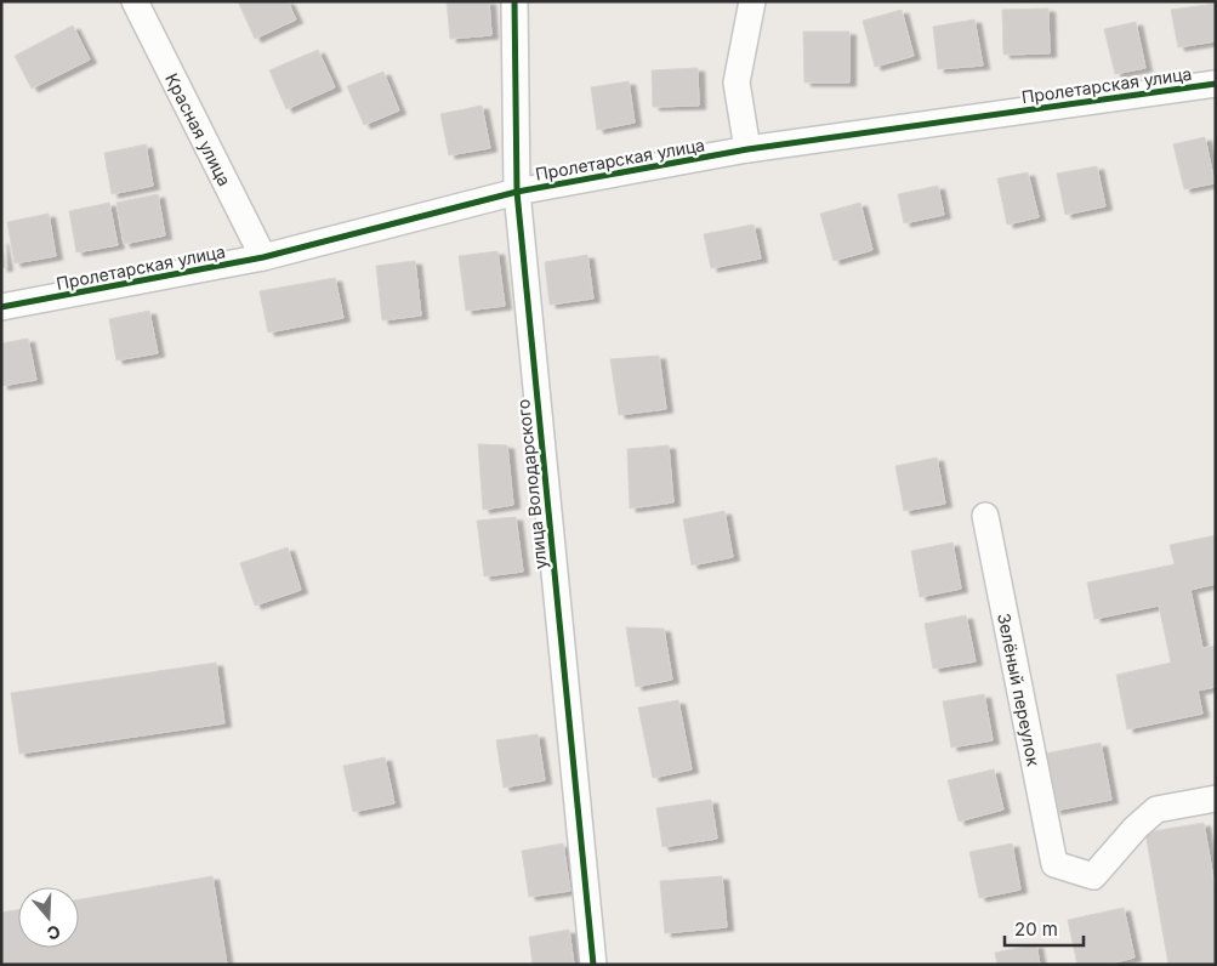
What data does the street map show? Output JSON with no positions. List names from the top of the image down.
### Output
{
  "streets": {
    "street": [
      "Пролетарская улица",
      "Красная улица",
      "улица Володарского",
      "Зелёный переулок"
    ]
  },
  "crossings": [
    ["Пролетарская улица", "Красная улица"],
    ["Пролетарская улица", "улица Володарского"]
  ],
  "scale_bar": "20 m",
  "north": "bottom"
}
